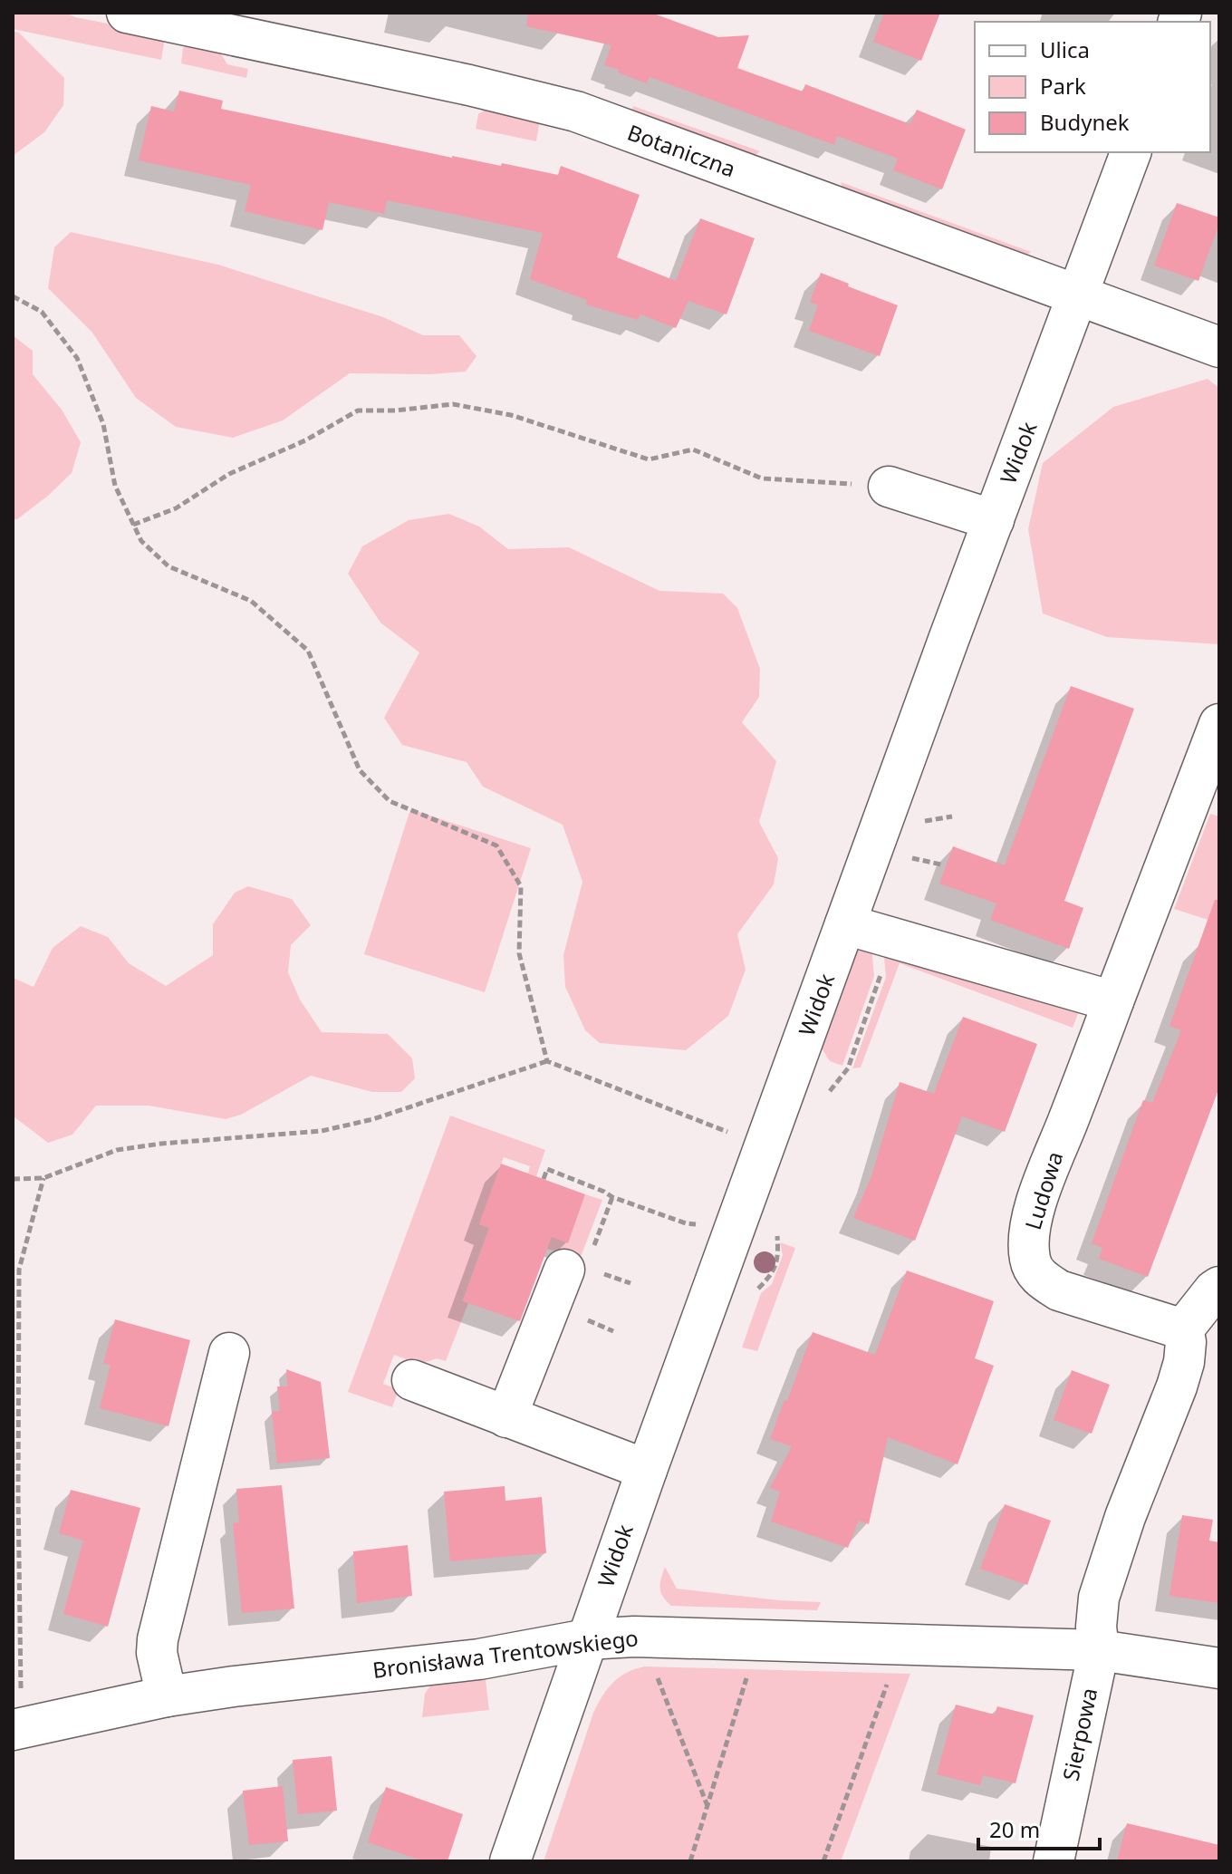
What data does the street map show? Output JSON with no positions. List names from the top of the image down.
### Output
{
  "streets": {
    "street": [
      "Botaniczna",
      "Widok",
      "Ludowa",
      "Bronisława Trentowskiego",
      "Sierpowa"
    ]
  },
  "crossings": [
    ["Botaniczna", "Widok"],
    ["Widok", "Bronisława Trentowskiego"],
    ["Bronisława Trentowskiego", "Sierpowa"]
  ],
  "legend": ["Ulica", "Park", "Budynek"],
  "scale_bar": "20 m"
}
